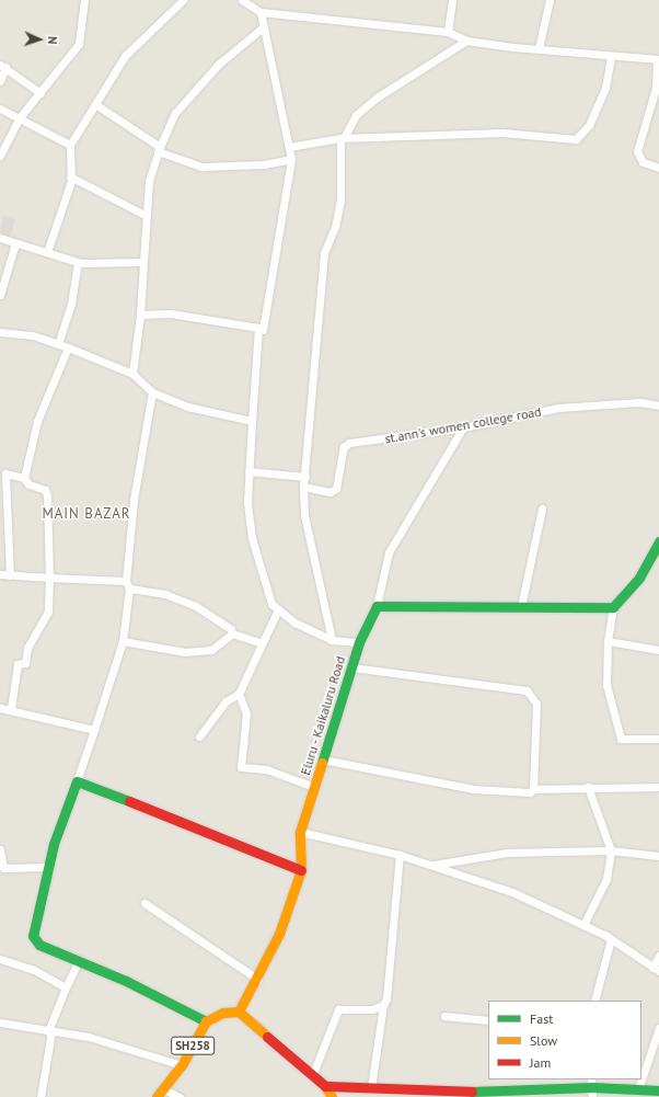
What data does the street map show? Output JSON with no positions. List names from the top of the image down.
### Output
{
  "streets": {
    "main road": ["Eluru - Kaikaluru Road", "SH258"],
    "street": ["st.ann's women college road"]
  },
  "crossings": [
    ["Eluru - Kaikaluru Road", "SH258"]
  ],
  "districts": ["MAIN BAZAR"],
  "legend": ["Fast", "Slow", "Jam"],
  "north": "right"
}
